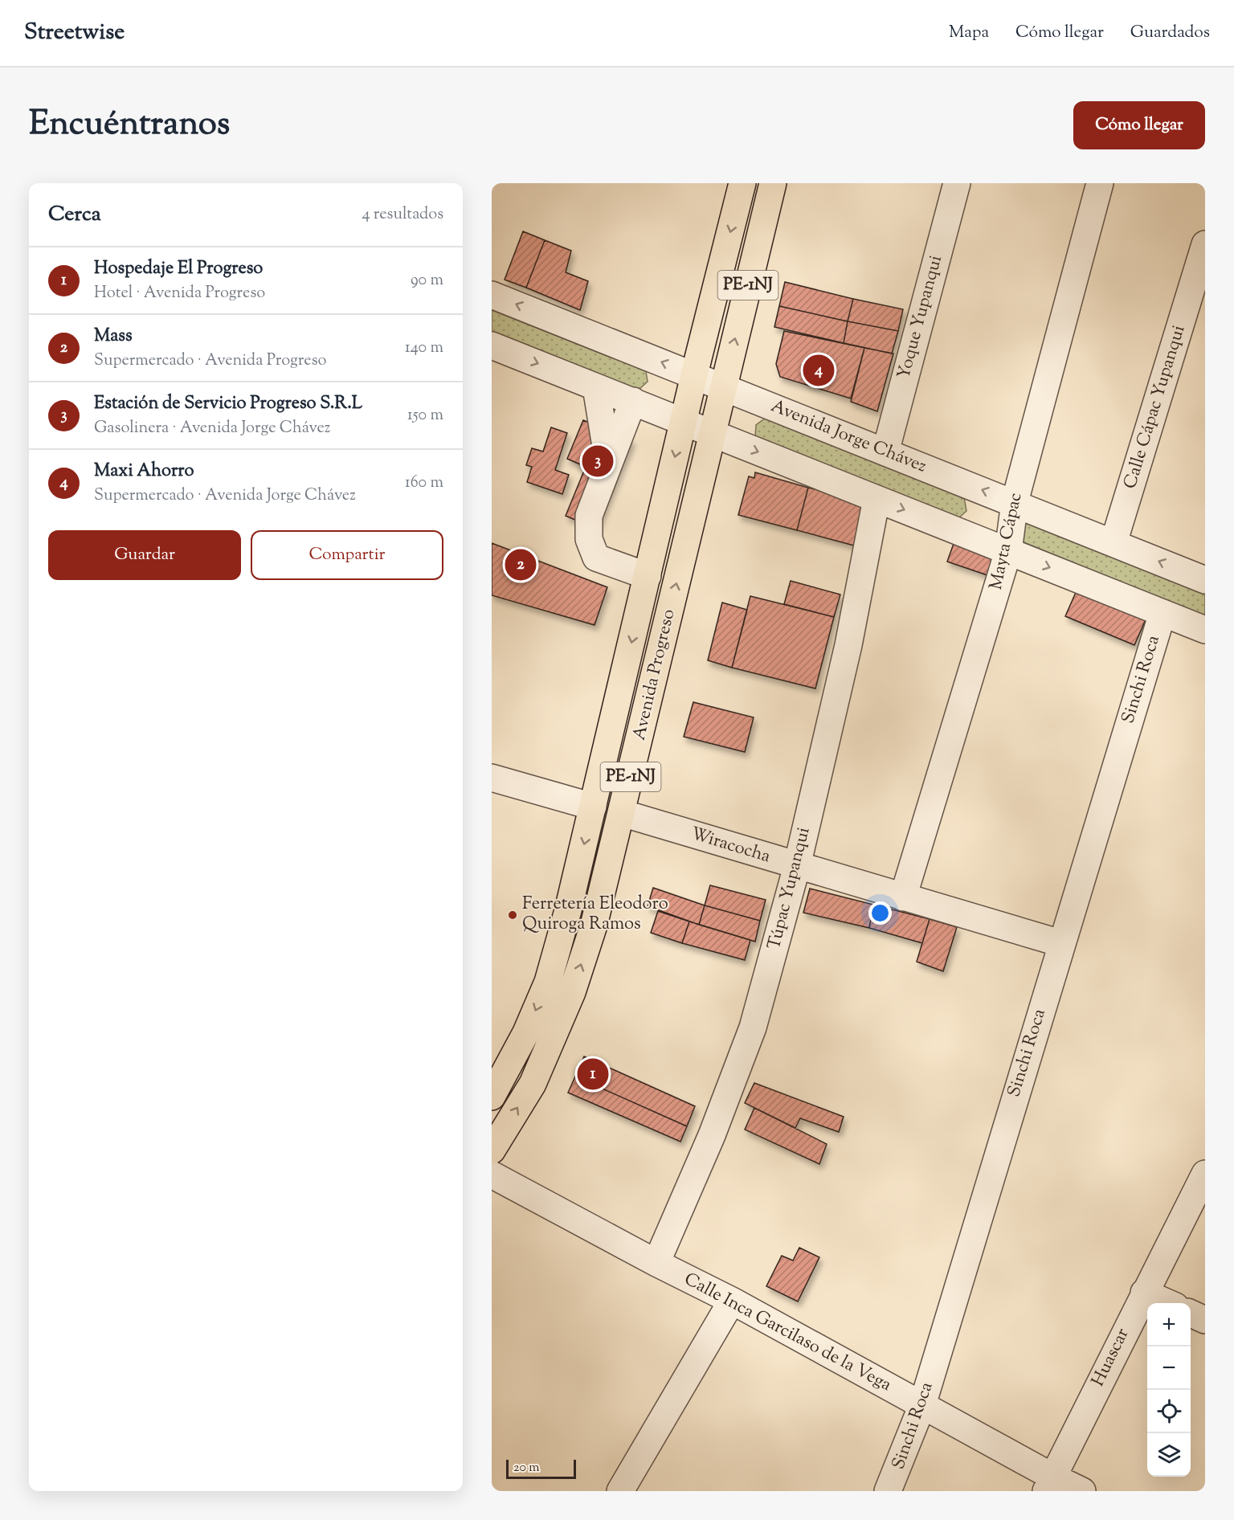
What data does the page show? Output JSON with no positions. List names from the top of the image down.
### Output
{
  "streets": {
    "main road": ["PE-1NJ", "Avenida Progreso"],
    "street": [
      "Yoque Yupanqui",
      "Calle Cápac Yupanqui",
      "Avenida Jorge Chávez",
      "Mayta Cápac",
      "Sinchi Roca",
      "Wiracocha",
      "Túpac Yupanqui",
      "Calle Inca Garcilaso de la Vega",
      "Huascar"
    ]
  },
  "crossings": [
    ["Yoque Yupanqui", "Avenida Jorge Chávez"],
    ["Calle Cápac Yupanqui", "Avenida Jorge Chávez"],
    ["Avenida Jorge Chávez", "Mayta Cápac"],
    ["Avenida Jorge Chávez", "Avenida Progreso"],
    ["Mayta Cápac", "Wiracocha"],
    ["Avenida Progreso", "Wiracocha"],
    ["Sinchi Roca", "Wiracocha"],
    ["Sinchi Roca", "Calle Inca Garcilaso de la Vega"],
    ["Wiracocha", "Túpac Yupanqui"],
    ["Túpac Yupanqui", "Calle Inca Garcilaso de la Vega"],
    ["Calle Inca Garcilaso de la Vega", "Huascar"]
  ],
  "places": ["Ferretería Eleodoro Quiroga Ramos"],
  "scale_bar": "20 m",
  "page": {
    "header": "Streetwise",
    "nav": ["Mapa", "Cómo llegar", "Guardados"],
    "title": "Encuéntranos",
    "buttons": [
      "Cómo llegar",
      ["Guardar", "Compartir"]
    ],
    "heading": ["Cerca", "4 resultados"],
    "list": [
      {
        "mark": "1",
        "name": "Hospedaje El Progreso",
        "note": "Hotel · Avenida Progreso",
        "value": "90 m"
      },
      {
        "mark": "2",
        "name": "Mass",
        "note": "Supermercado · Avenida Progreso",
        "value": "140 m"
      },
      {
        "mark": "3",
        "name": "Estación de Servicio Progreso S.R.L",
        "note": "Gasolinera · Avenida Jorge Chávez",
        "value": "150 m"
      },
      {
        "mark": "4",
        "name": "Maxi Ahorro",
        "note": "Supermercado · Avenida Jorge Chávez",
        "value": "160 m"
      }
    ],
    "pins": [
      "4",
      "3",
      "2",
      "1"
    ],
    "map_buttons": ["+", "−"],
    "scale": "20 m"
  }
}
